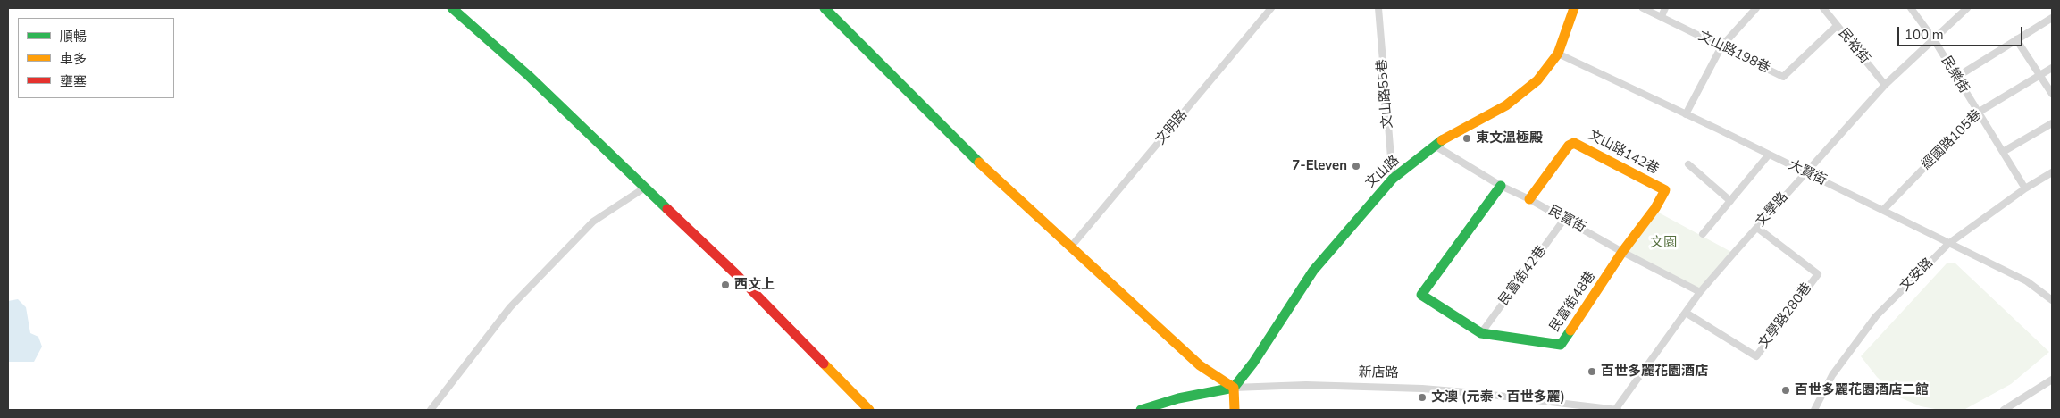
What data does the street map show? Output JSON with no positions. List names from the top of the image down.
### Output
{
  "streets": {
    "street": [
      "民裕街",
      "文山路198巷",
      "民樂街",
      "文山路55巷",
      "文明路",
      "經國路105巷",
      "文山路142巷",
      "文山路",
      "大賢街",
      "文學路",
      "民富街",
      "文安路",
      "民富街42巷",
      "民富街48巷",
      "文學路280巷",
      "新店路"
    ]
  },
  "crossings": [
    ["民裕街", "文山路198巷"],
    ["民裕街", "文學路"],
    ["民樂街", "經國路105巷"],
    ["民樂街", "文學路"],
    ["民樂街", "文安路"],
    ["文山路55巷", "文山路"],
    ["經國路105巷", "大賢街"],
    ["文山路142巷", "民富街"],
    ["文山路142巷", "民富街48巷"],
    ["文山路", "大賢街"],
    ["文山路", "民富街"],
    ["文山路", "新店路"],
    ["大賢街", "文學路"],
    ["大賢街", "文安路"],
    ["文學路", "民富街"],
    ["文學路", "文學路280巷"],
    ["文學路", "新店路"],
    ["民富街", "民富街42巷"],
    ["民富街", "民富街48巷"],
    ["民富街42巷", "民富街48巷"]
  ],
  "parks": ["文園"],
  "places": [
    "東文溫極殿",
    "7-Eleven",
    "西文上",
    "百世多麗花園酒店",
    "百世多麗花園酒店二館",
    "文澳 (元泰、百世多麗)"
  ],
  "legend": ["順暢", "車多", "壅塞"],
  "scale_bar": "100 m"
}
